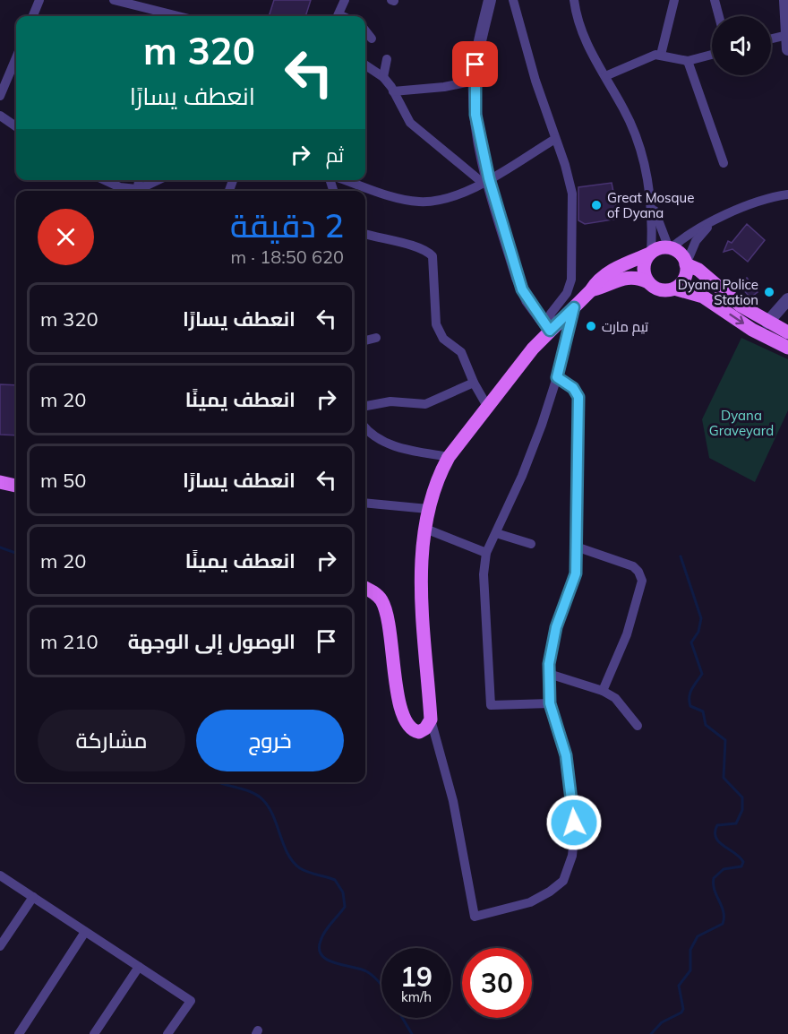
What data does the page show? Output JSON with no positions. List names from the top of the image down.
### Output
{
  "parks": ["Dyana Graveyard"],
  "places": ["Great Mosque of Dyana", "Dyana Police Station", "تیم مارت"],
  "page": {
    "turn": ["320 m", "انعطف يسارًا"],
    "then": "ثم",
    "heading": ["2 دقيقة", "620 m · 18:50"],
    "list": [
      {
        "name": "انعطف يسارًا",
        "value": "320 m"
      },
      {
        "name": "انعطف يمينًا",
        "value": "20 m"
      },
      {
        "name": "انعطف يسارًا",
        "value": "50 m"
      },
      {
        "name": "انعطف يمينًا",
        "value": "20 m"
      },
      {
        "name": "الوصول إلى الوجهة",
        "value": "210 m"
      }
    ],
    "buttons": ["خروج", "مشاركة"],
    "speed": "19 km/h",
    "limit": "30"
  }
}
